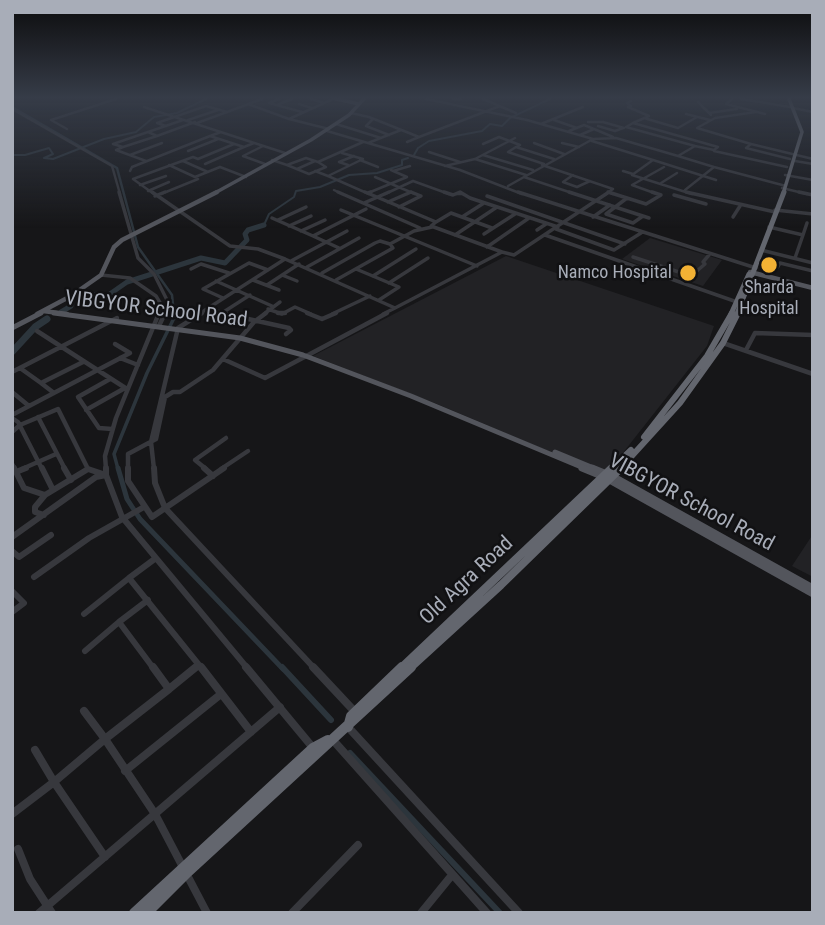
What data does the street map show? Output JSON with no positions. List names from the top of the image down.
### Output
{
  "streets": {
    "main road": ["VIBGYOR School Road"]
  },
  "places": ["Sharda Hospital", "Namco Hospital"]
}
